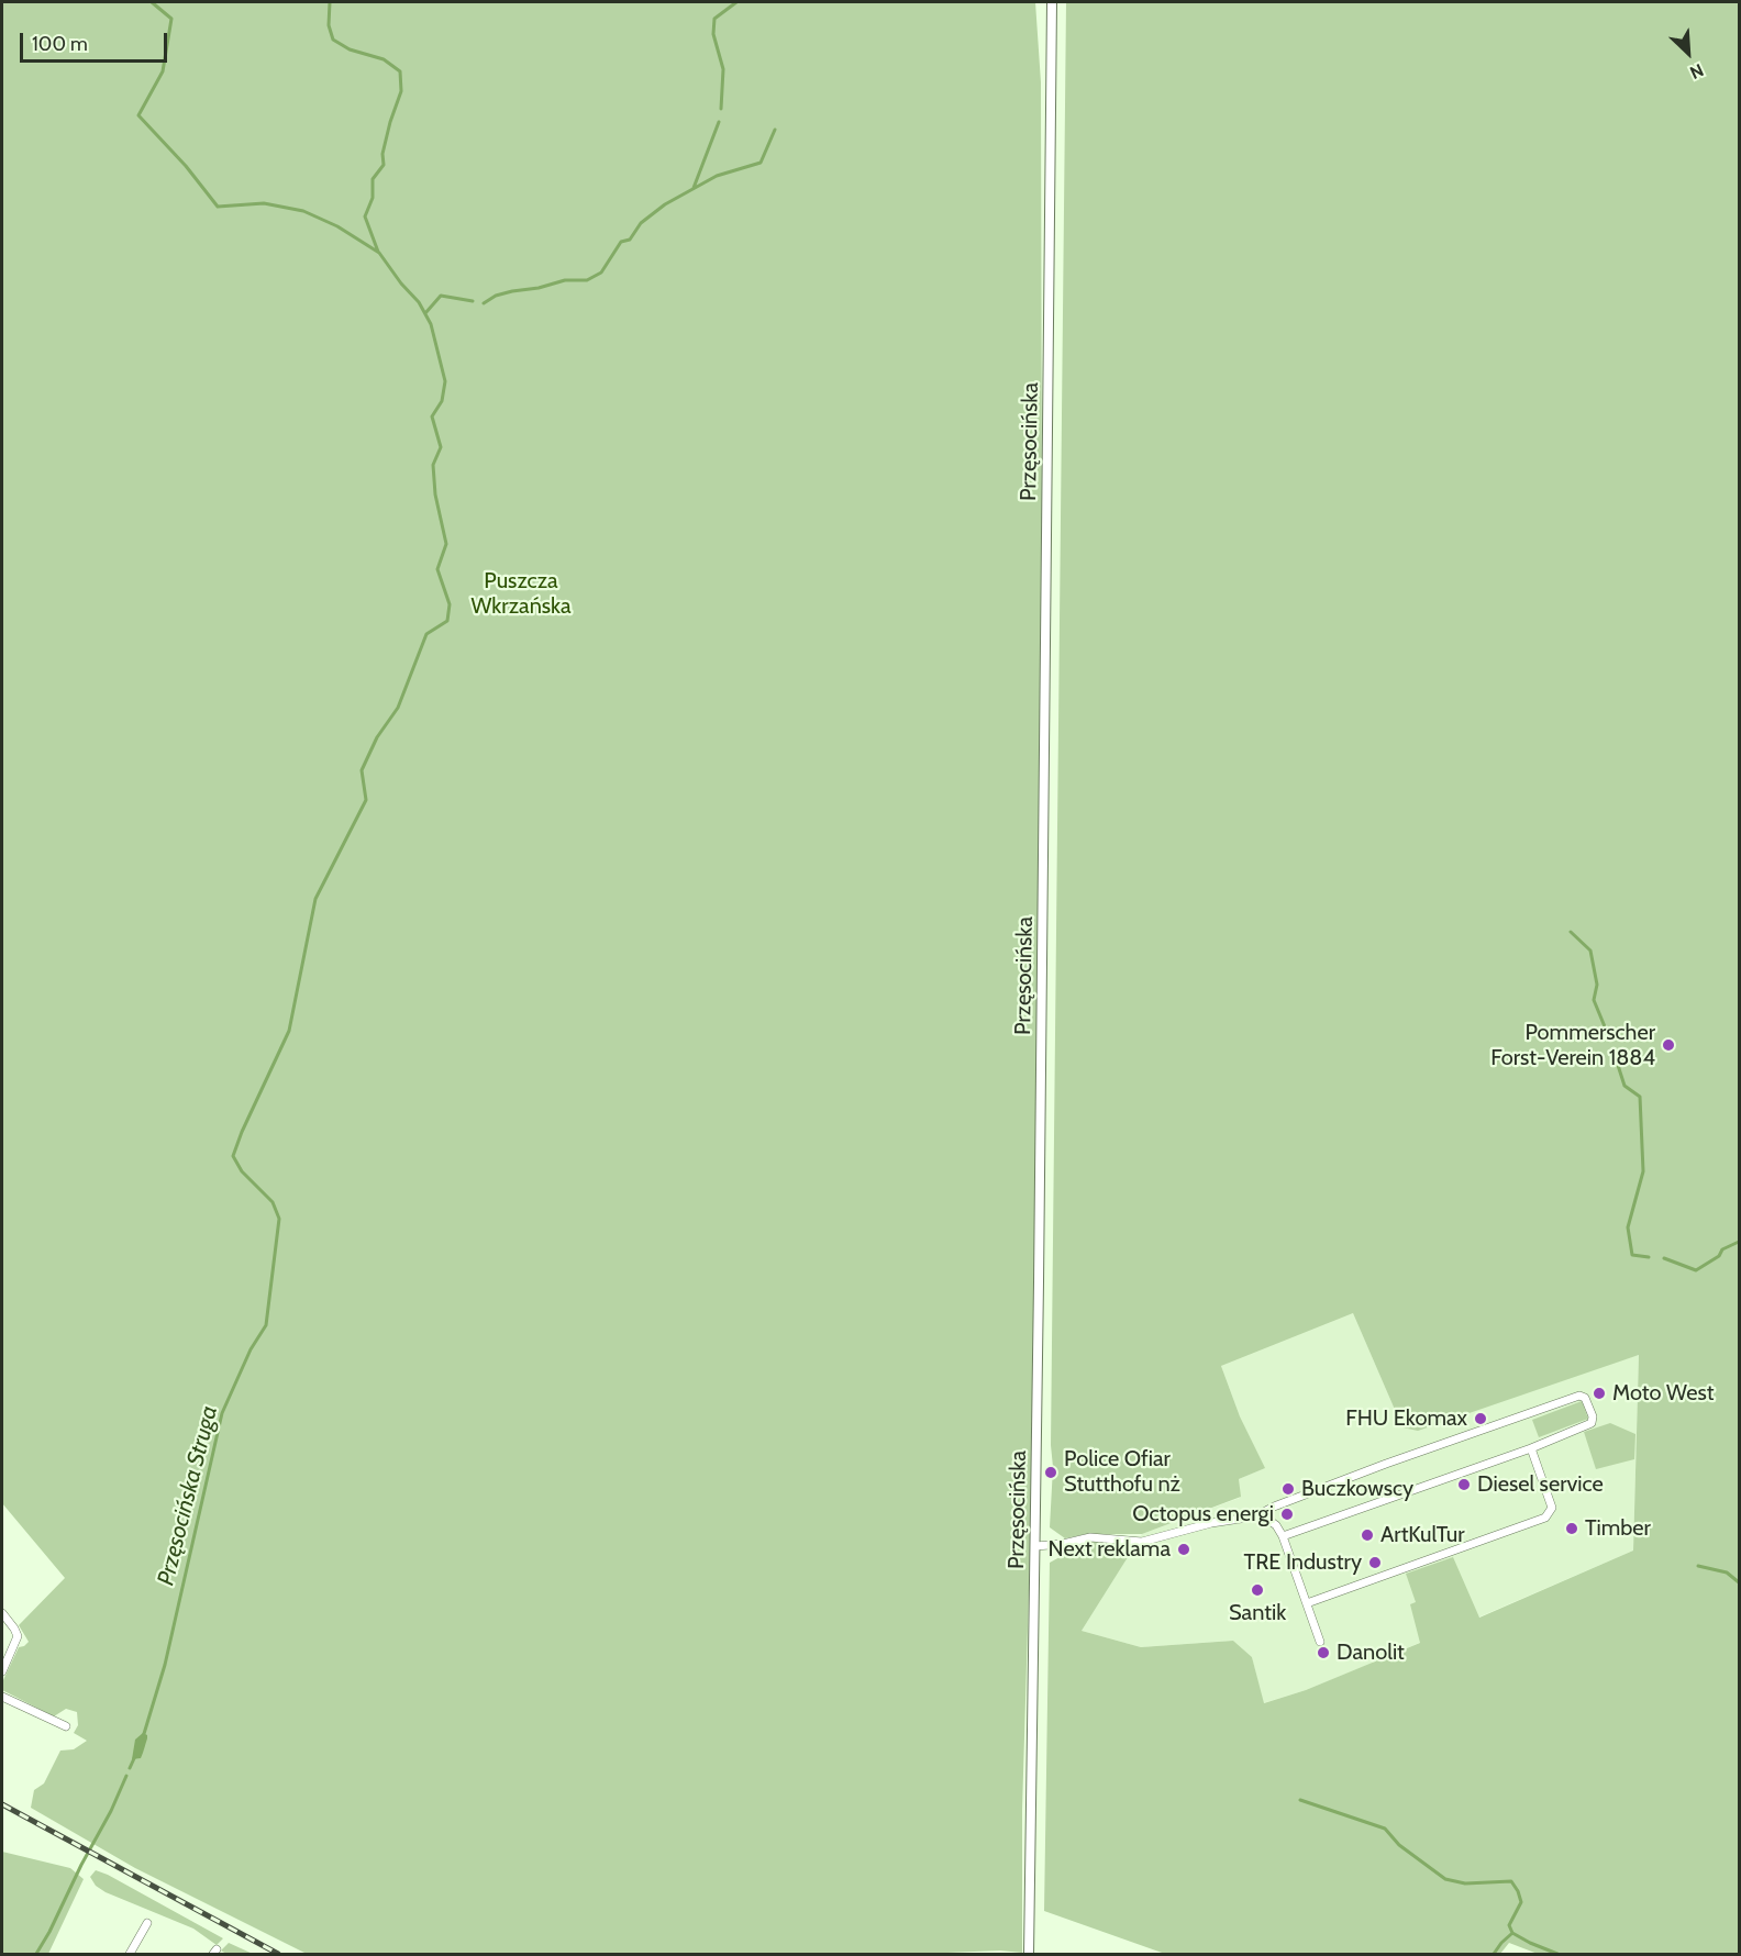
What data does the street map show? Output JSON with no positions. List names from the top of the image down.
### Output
{
  "streets": {
    "street": ["Przęsocińska"]
  },
  "water": ["Przęsocińska Struga"],
  "parks": ["Puszcza Wkrzańska"],
  "places": [
    "Pommerscher Forst-Verein 1884",
    "Moto West",
    "FHU Ekomax",
    "Police Ofiar Stutthofu nż",
    "Diesel service",
    "Buczkowscy",
    "Octopus energi",
    "Timber",
    "ArtKulTur",
    "Next reklama",
    "TRE Industry",
    "Santik",
    "Danolit"
  ],
  "scale_bar": "100 m",
  "north": "bottom right"
}
